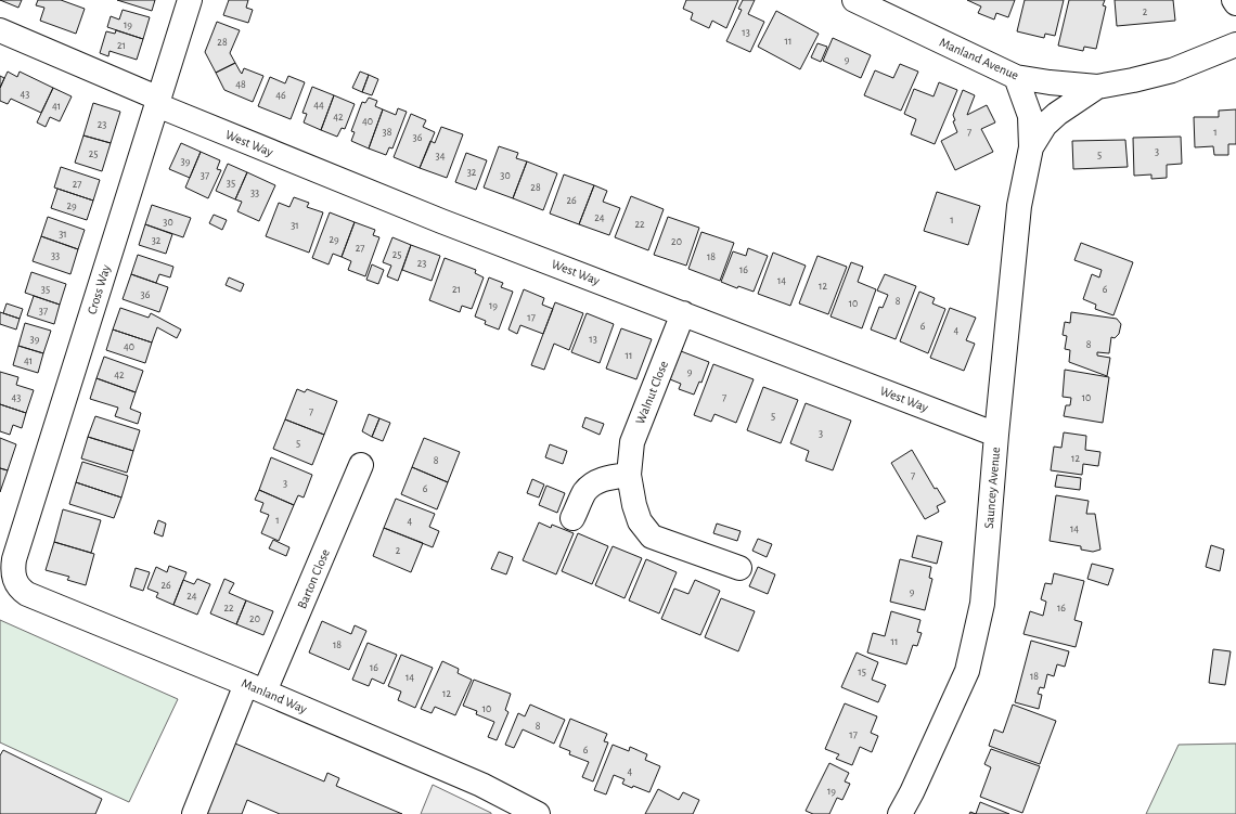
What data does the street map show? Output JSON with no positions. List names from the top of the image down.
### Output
{
  "streets": {
    "street": [
      "Manland Avenue",
      "West Way",
      "Cross Way",
      "Walnut Close",
      "Sauncey Avenue",
      "Barton Close",
      "Manland Way"
    ]
  },
  "crossings": [
    ["Manland Avenue", "Sauncey Avenue"],
    ["West Way", "Cross Way"],
    ["West Way", "Walnut Close"],
    ["West Way", "Sauncey Avenue"],
    ["Cross Way", "Manland Way"],
    ["Barton Close", "Manland Way"]
  ],
  "house_numbers": [
    "2",
    "19",
    "13",
    "11",
    "28",
    "21",
    "9",
    "48",
    "43",
    "46",
    "44",
    "41",
    "42",
    "40",
    "23",
    "38",
    "7",
    "1",
    "36",
    "3",
    "25",
    "5",
    "34",
    "39",
    "32",
    "37",
    "30",
    "35",
    "27",
    "28",
    "33",
    "26",
    "29",
    "24",
    "1",
    "30",
    "22",
    "31",
    "31",
    "29",
    "32",
    "20",
    "27",
    "25",
    "33",
    "18",
    "23",
    "16",
    "14",
    "12",
    "35",
    "21",
    "6",
    "36",
    "8",
    "10",
    "19",
    "37",
    "17",
    "6",
    "4",
    "39",
    "13",
    "8",
    "40",
    "11",
    "41",
    "9",
    "42",
    "43",
    "7",
    "10",
    "7",
    "5",
    "3",
    "5",
    "12",
    "8",
    "7",
    "3",
    "6",
    "1",
    "4",
    "14",
    "2",
    "26",
    "9",
    "24",
    "22",
    "16",
    "20",
    "11",
    "18",
    "16",
    "15",
    "18",
    "14",
    "12",
    "10",
    "8",
    "17",
    "6",
    "4",
    "19"
  ]
}
